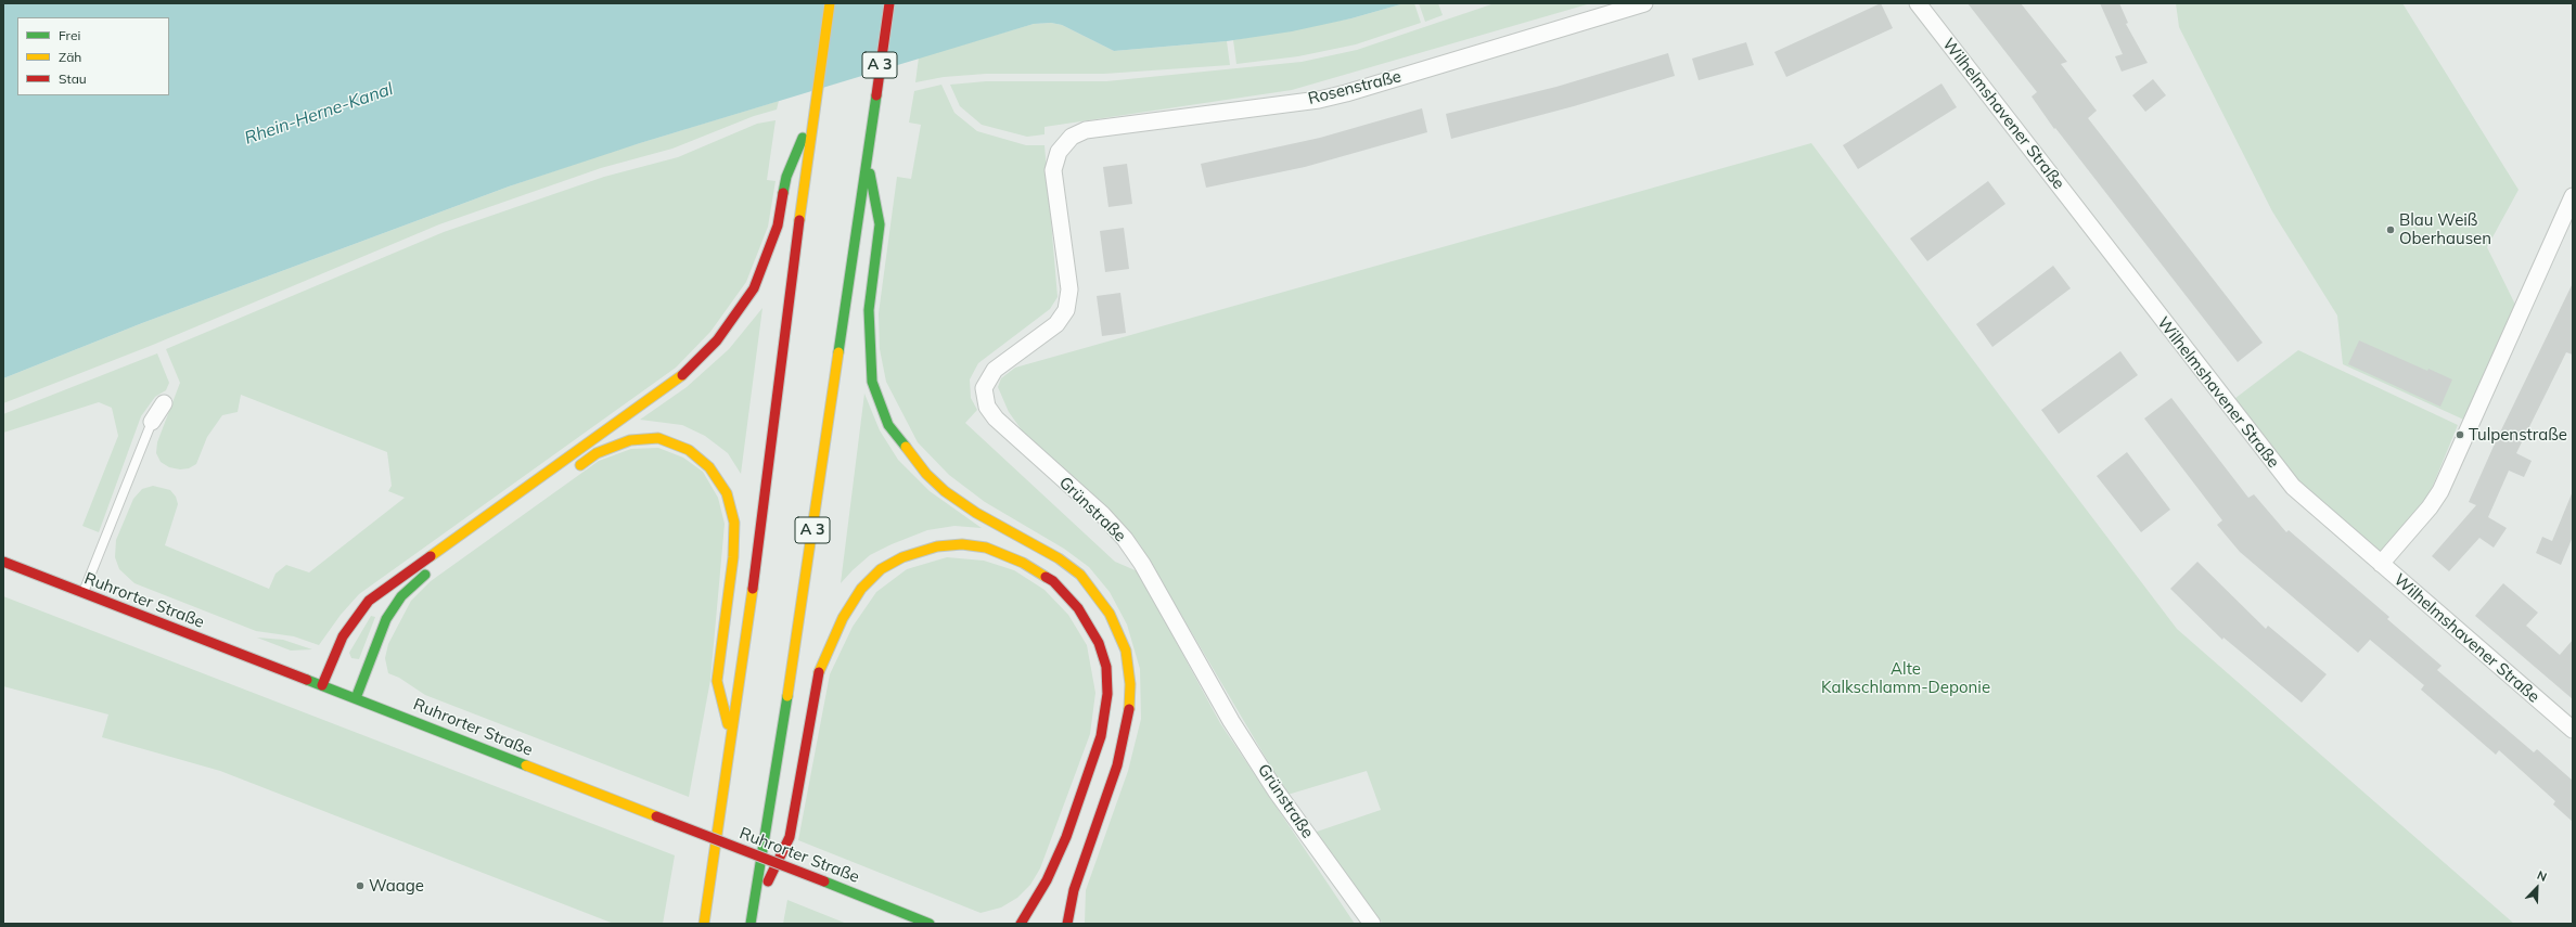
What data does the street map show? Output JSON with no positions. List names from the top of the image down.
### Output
{
  "streets": {
    "main road": ["A 3", "Ruhrorter Straße"],
    "street": ["Rosenstraße", "Wilhelmshavener Straße", "Grünstraße"]
  },
  "crossings": [
    ["Rosenstraße", "Grünstraße"]
  ],
  "water": ["Rhein-Herne-Kanal"],
  "parks": ["Alte Kalkschlamm-Deponie"],
  "places": ["Blau Weiß Oberhausen", "Tulpenstraße", "Waage"],
  "legend": ["Frei", "Zäh", "Stau"],
  "north": "top right"
}
